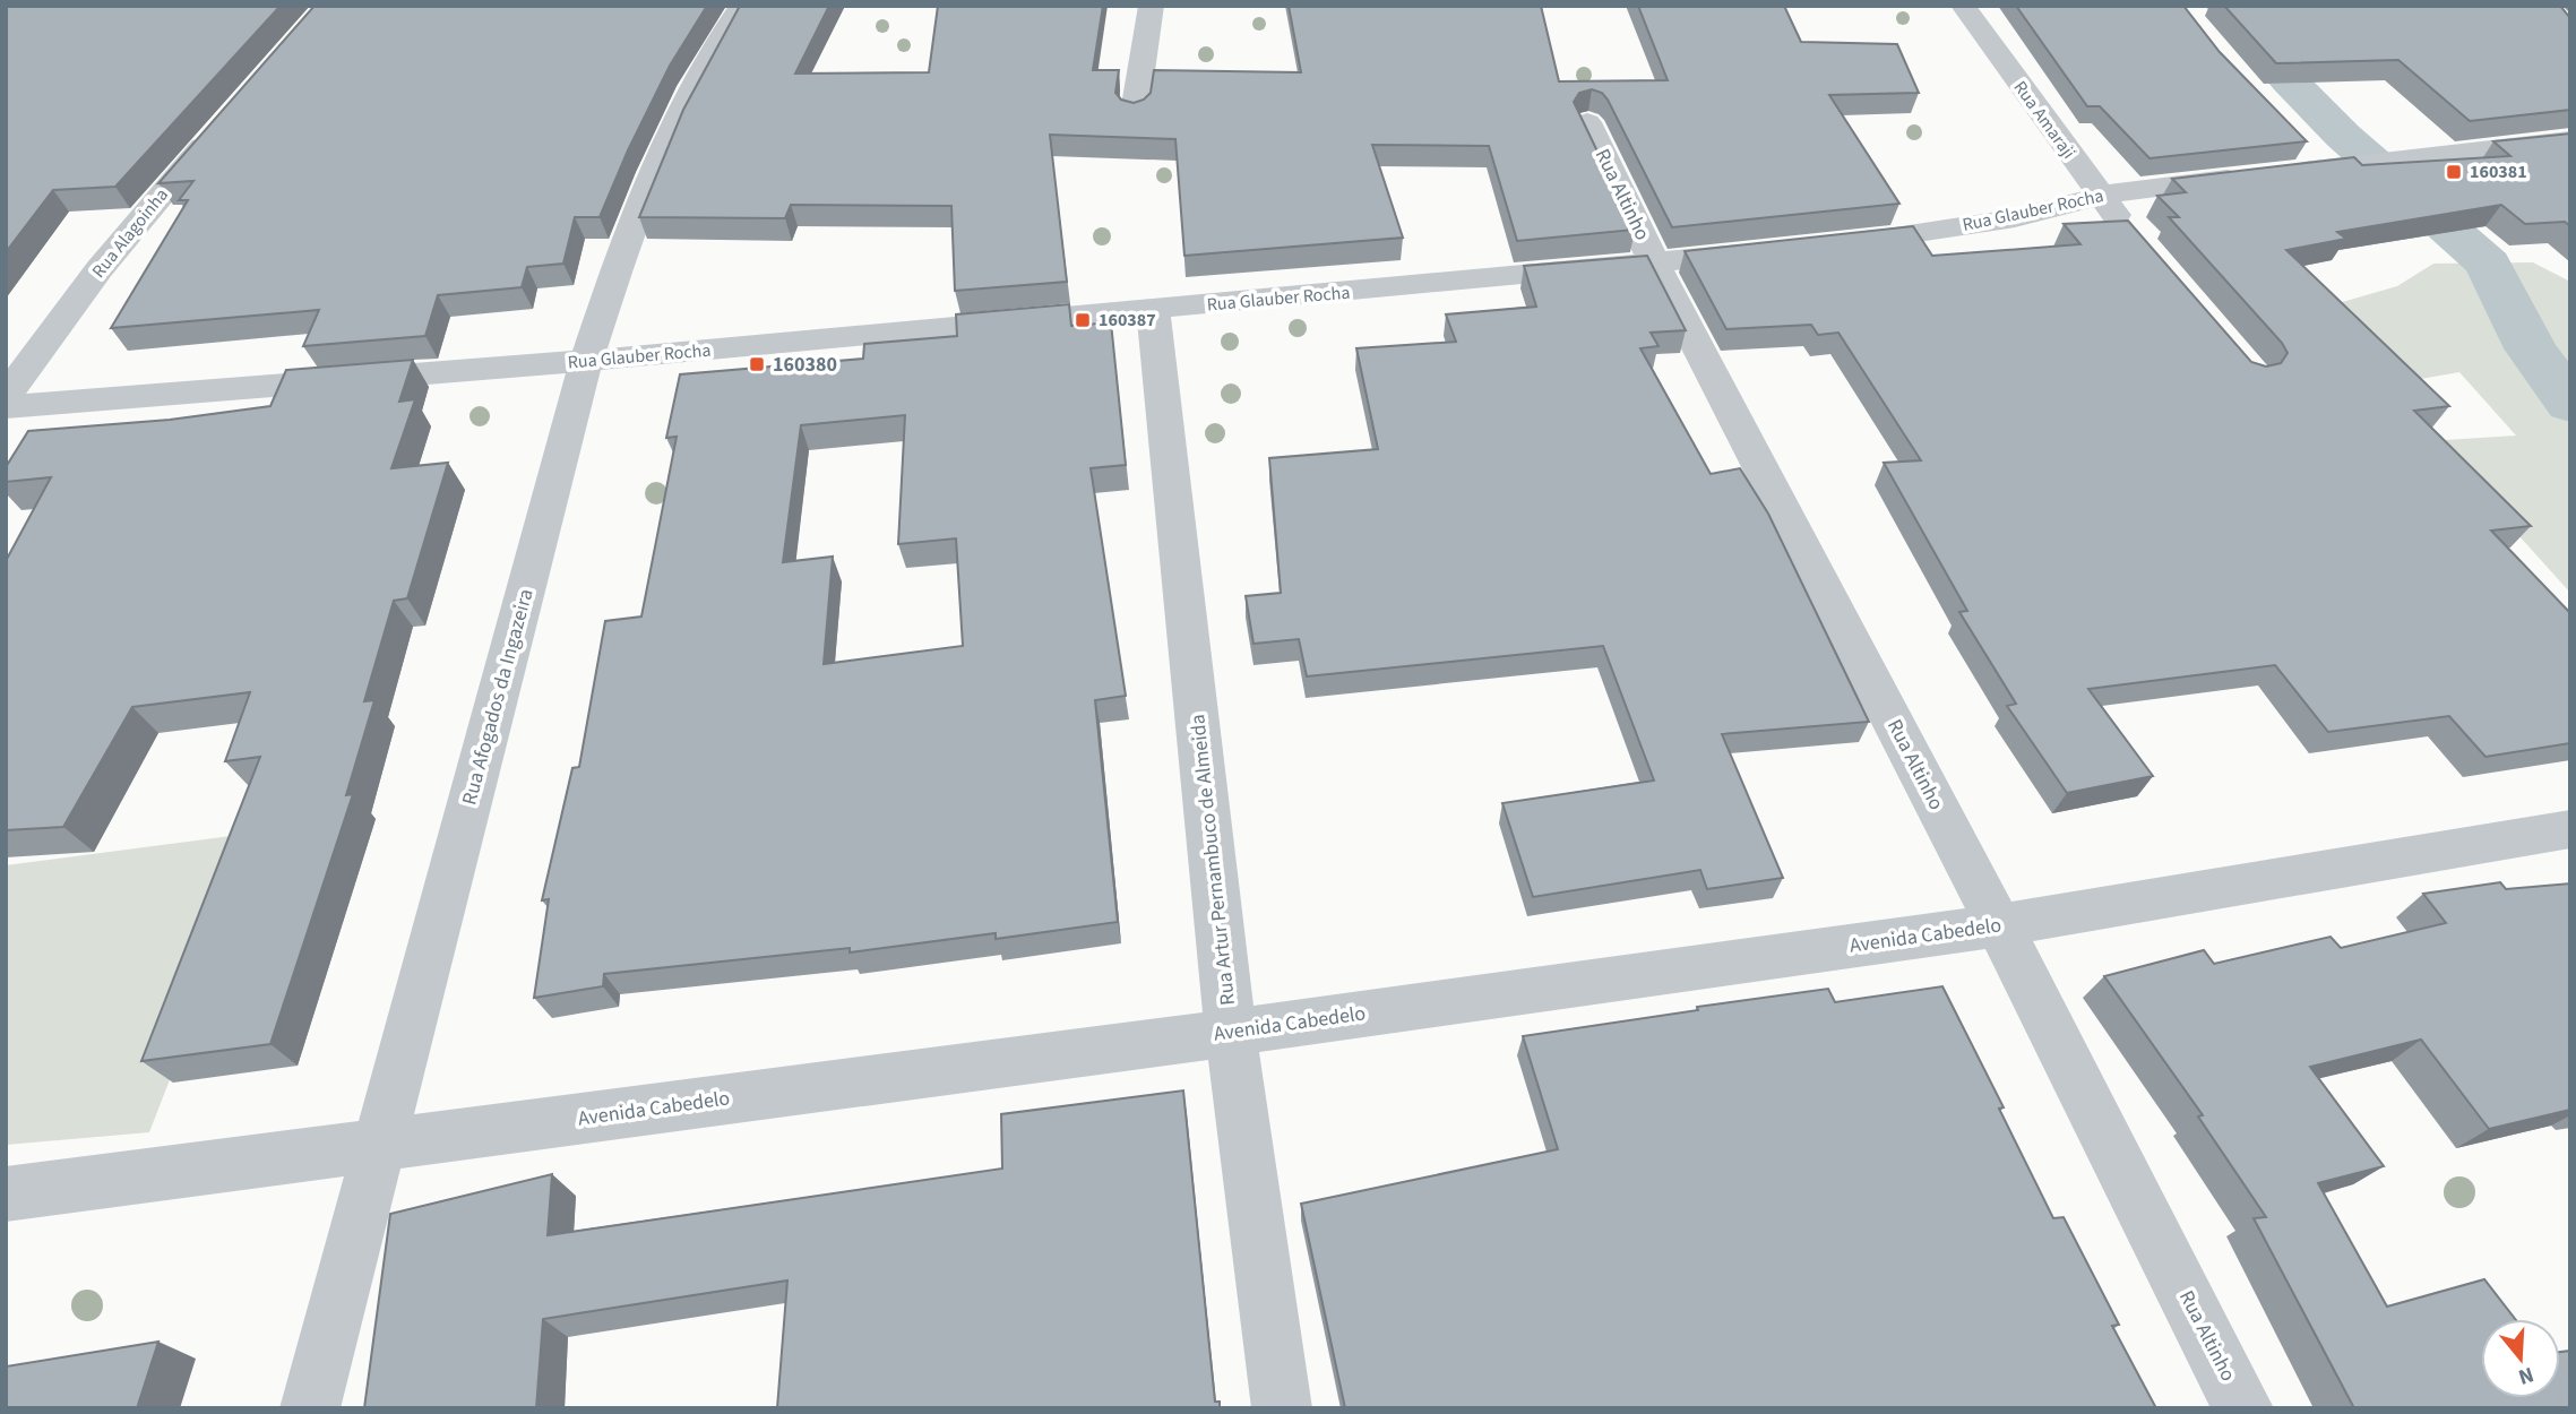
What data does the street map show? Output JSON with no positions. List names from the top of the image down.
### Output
{
  "streets": {
    "street": [
      "Rua Amaraji",
      "Rua Altinho",
      "Rua Glauber Rocha",
      "Rua Alagoinha",
      "Rua Afogados da Ingazeira",
      "Rua Artur Pernambuco de Almeida",
      "Avenida Cabedelo"
    ]
  },
  "crossings": [
    ["Rua Amaraji", "Rua Glauber Rocha"],
    ["Rua Altinho", "Rua Glauber Rocha"],
    ["Rua Altinho", "Avenida Cabedelo"],
    ["Rua Glauber Rocha", "Rua Afogados da Ingazeira"],
    ["Rua Glauber Rocha", "Rua Artur Pernambuco de Almeida"],
    ["Rua Afogados da Ingazeira", "Avenida Cabedelo"],
    ["Rua Artur Pernambuco de Almeida", "Avenida Cabedelo"]
  ],
  "places": {
    "transit": ["160381", "160387", "160380"]
  },
  "north": "bottom"
}
